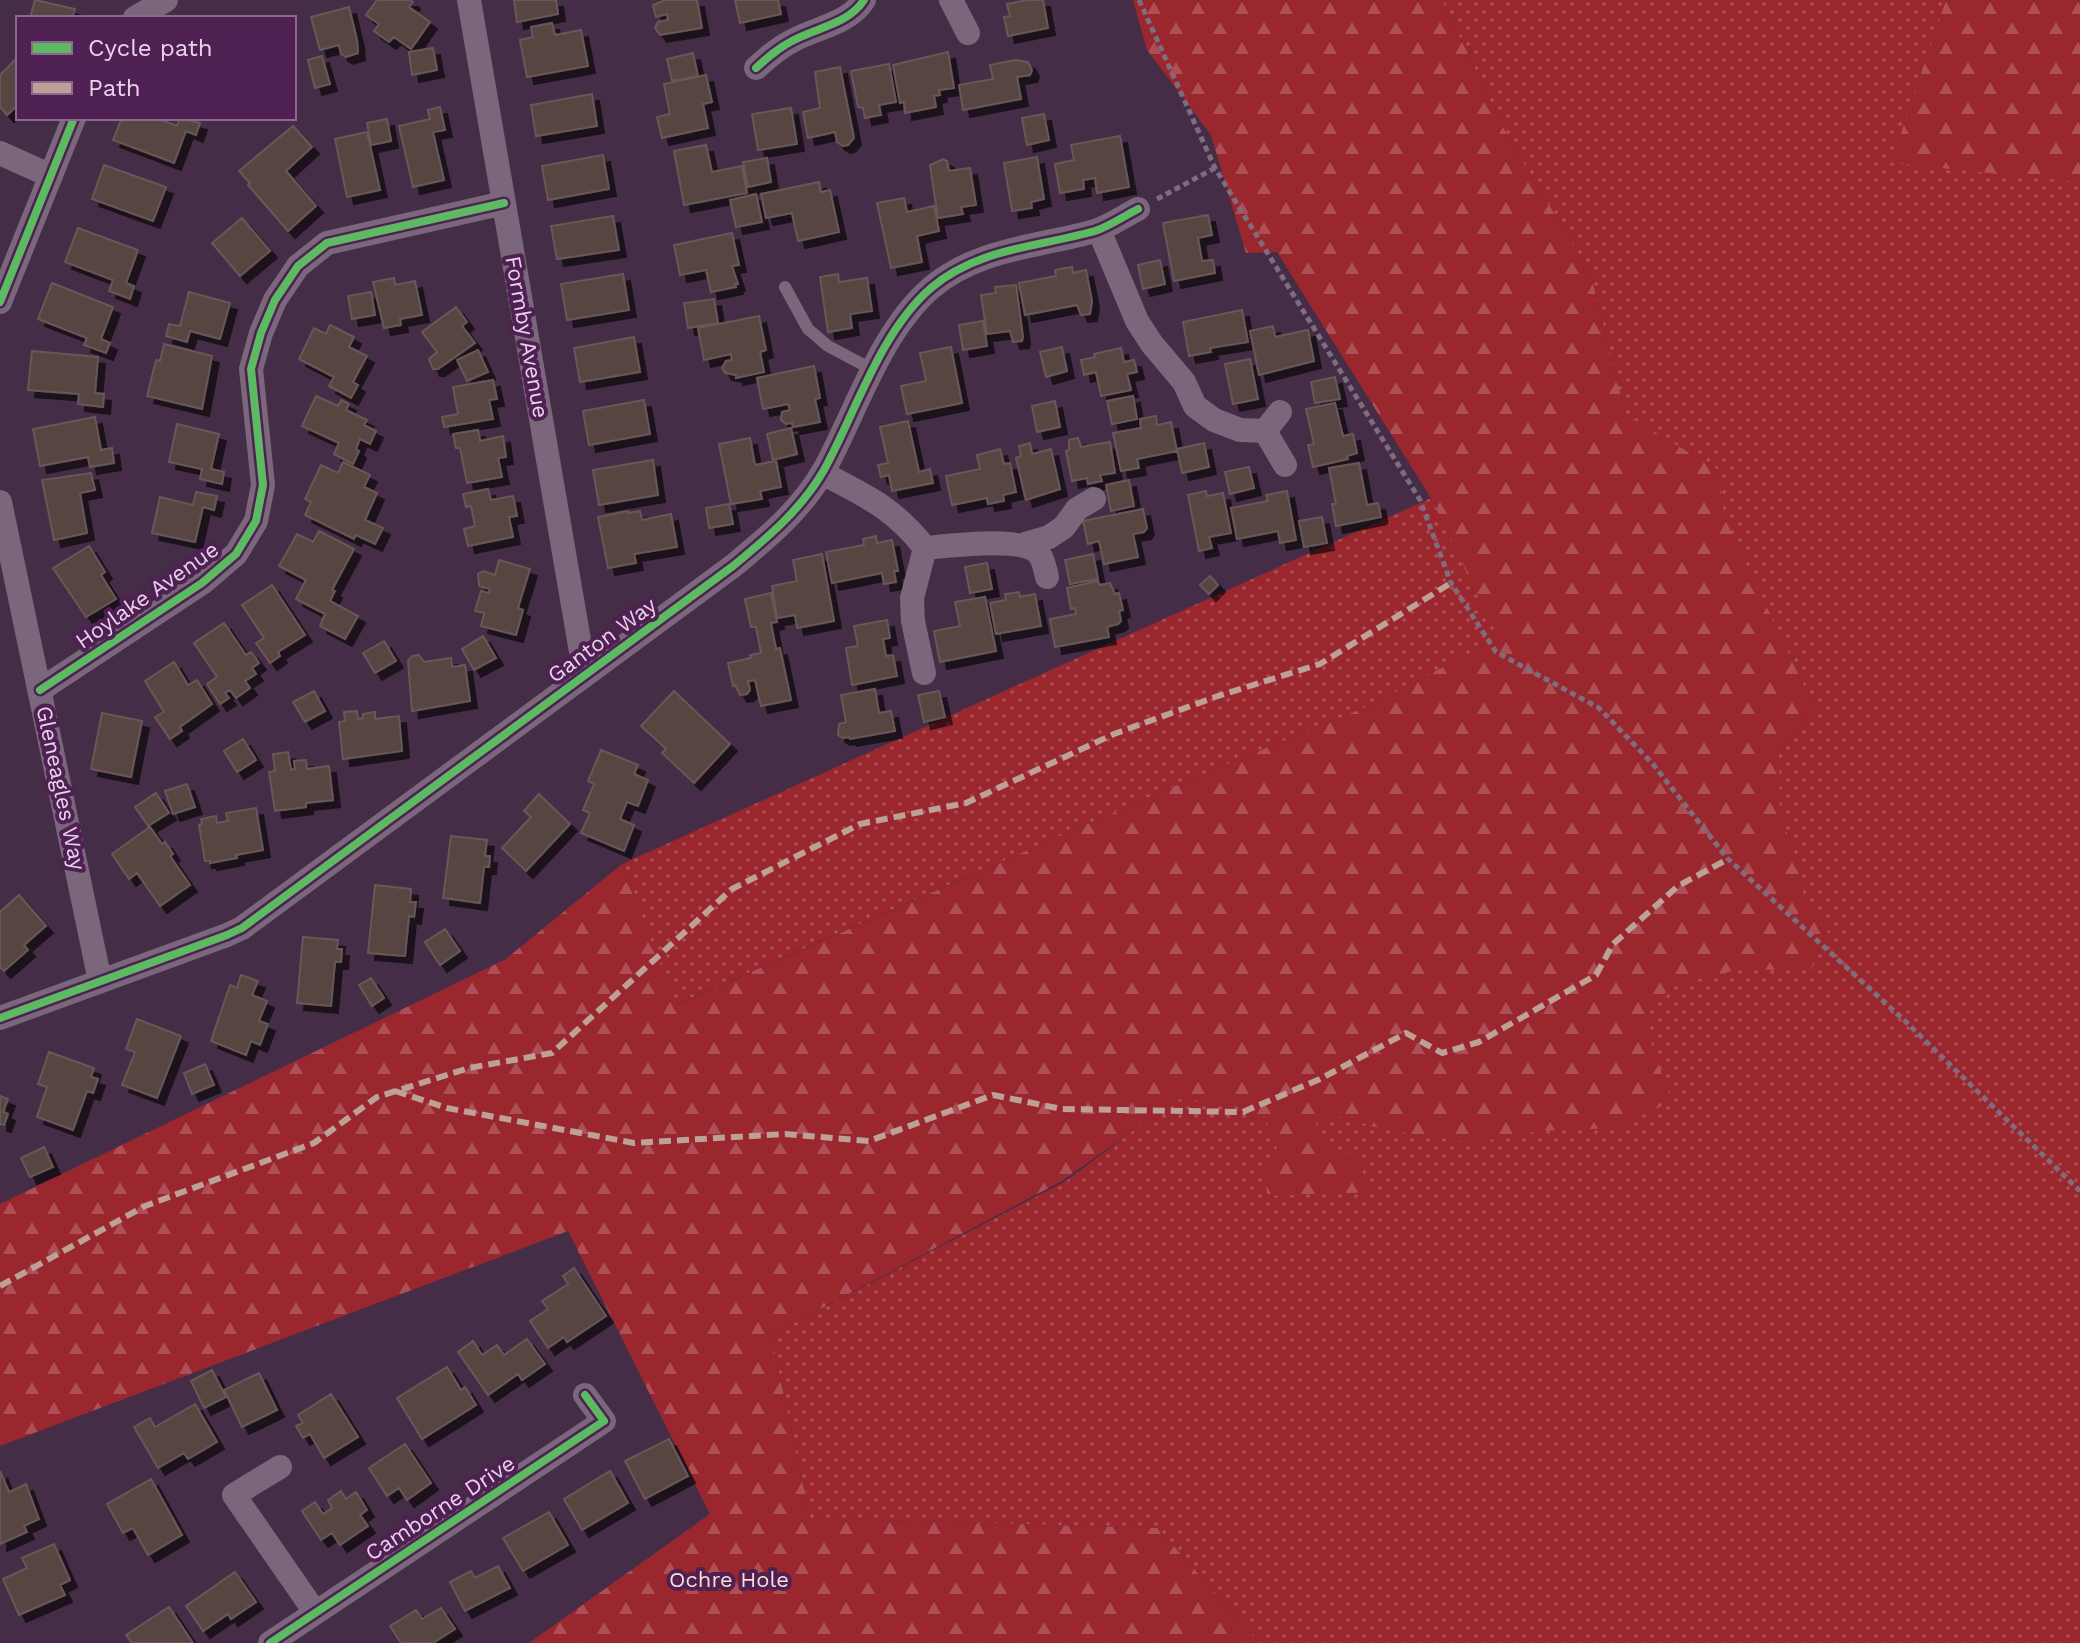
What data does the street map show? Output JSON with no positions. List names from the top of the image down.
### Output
{
  "streets": {
    "street": [
      "Formby Avenue",
      "Hoylake Avenue",
      "Ganton Way",
      "Gleneagles Way",
      "Camborne Drive"
    ]
  },
  "crossings": [
    ["Formby Avenue", "Hoylake Avenue"],
    ["Formby Avenue", "Ganton Way"],
    ["Hoylake Avenue", "Gleneagles Way"],
    ["Ganton Way", "Gleneagles Way"]
  ],
  "parks": ["Ochre Hole"],
  "legend": ["Cycle path", "Path"]
}
